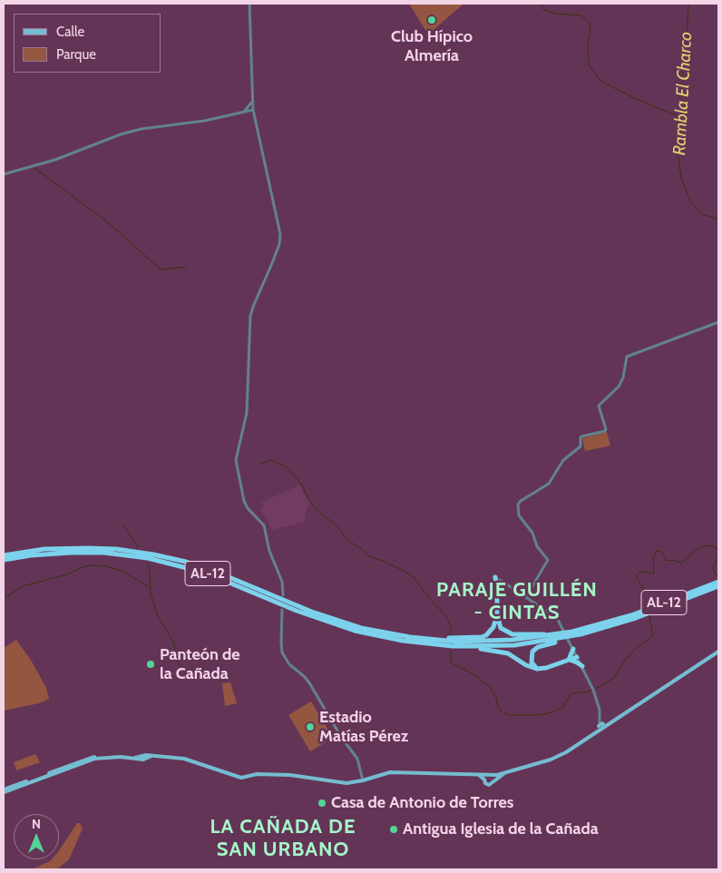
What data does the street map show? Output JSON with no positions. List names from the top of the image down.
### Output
{
  "streets": {
    "highway": ["AL-12"]
  },
  "districts": ["PARAJE GUILLÉN - CINTAS", "LA CAÑADA DE SAN URBANO"],
  "water": ["Rambla El Charco"],
  "places": [
    "Club Hípico Almería",
    "Panteón de la Cañada",
    "Estadio Matías Pérez",
    "Casa de Antonio de Torres",
    "Antigua Iglesia de la Cañada"
  ],
  "legend": ["Calle", "Parque"],
  "north": "top"
}
